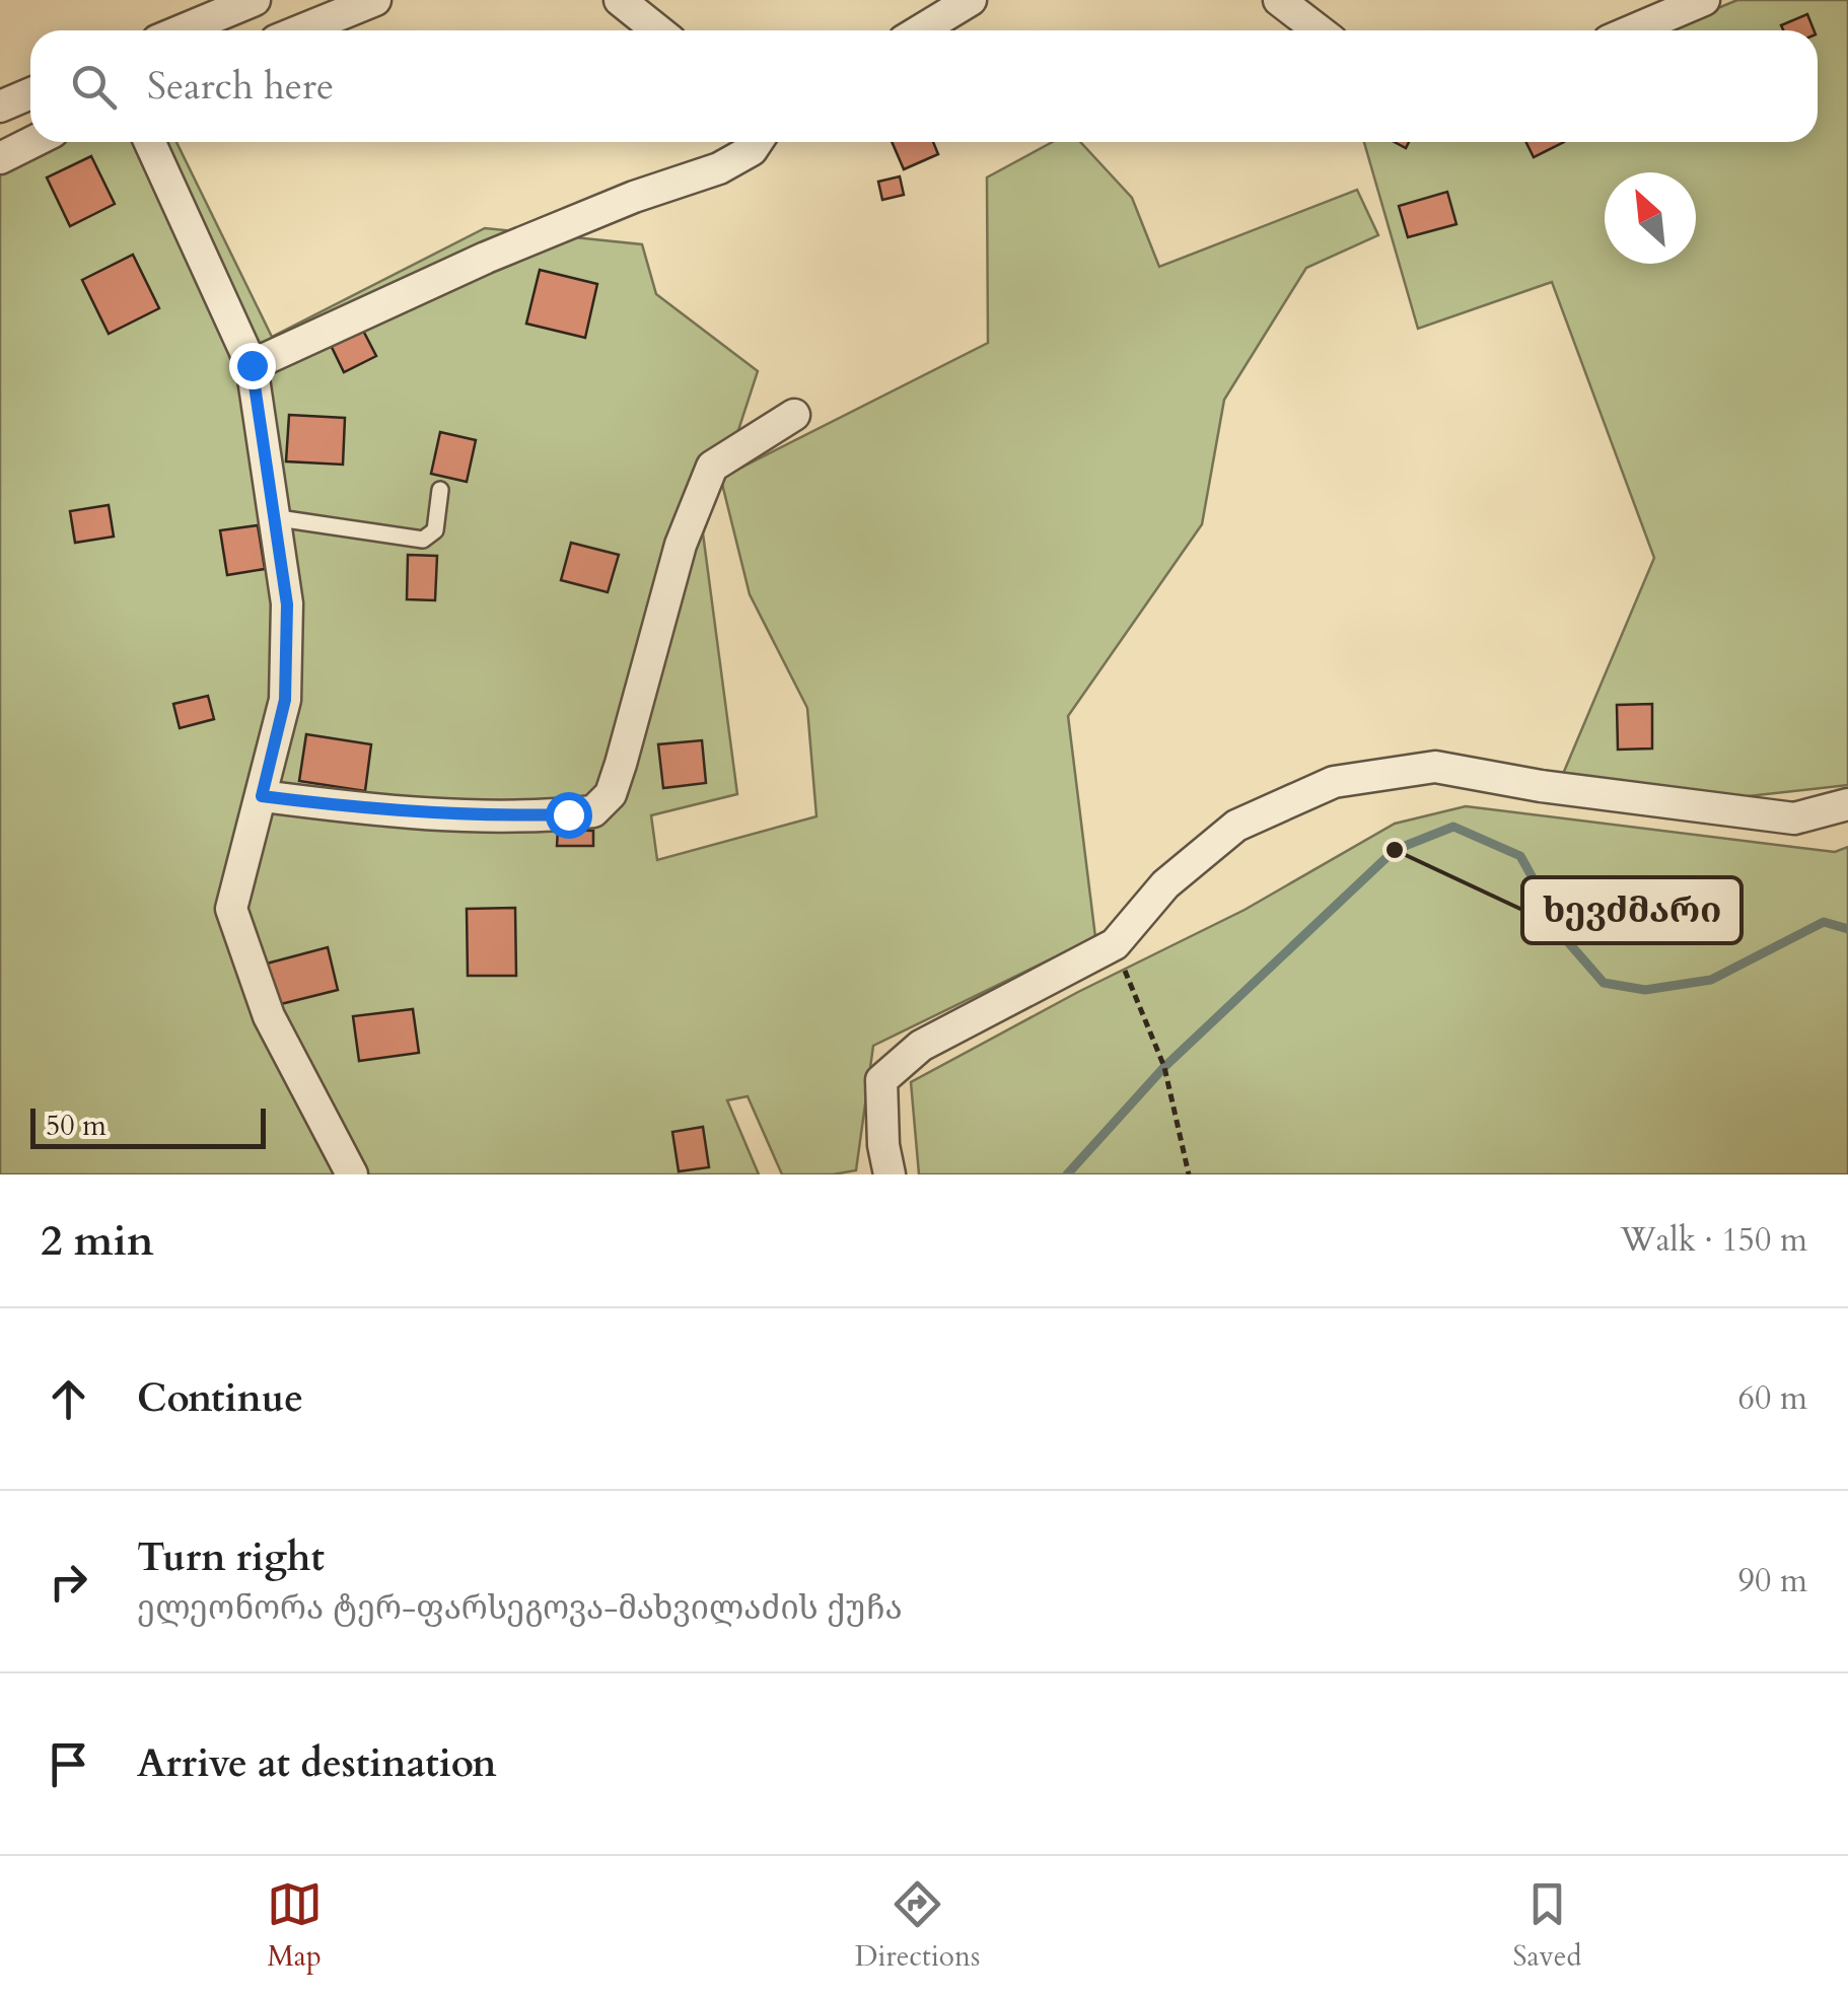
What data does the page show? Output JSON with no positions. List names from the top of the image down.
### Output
{
  "places": ["ხევძმარი"],
  "scale_bar": "50 m",
  "north": "top left",
  "page": {
    "search": "Search here",
    "scale": "50 m",
    "heading": ["2 min", "Walk · 150 m"],
    "list": [
      ["Continue", "60 m"],
      ["Turn right", "ელეონორა ტერ-ფარსეგოვა-მახვილაძის ქუჩა", "90 m"],
      "Arrive at destination"
    ],
    "nav": ["Map", "Directions", "Saved"]
  }
}
